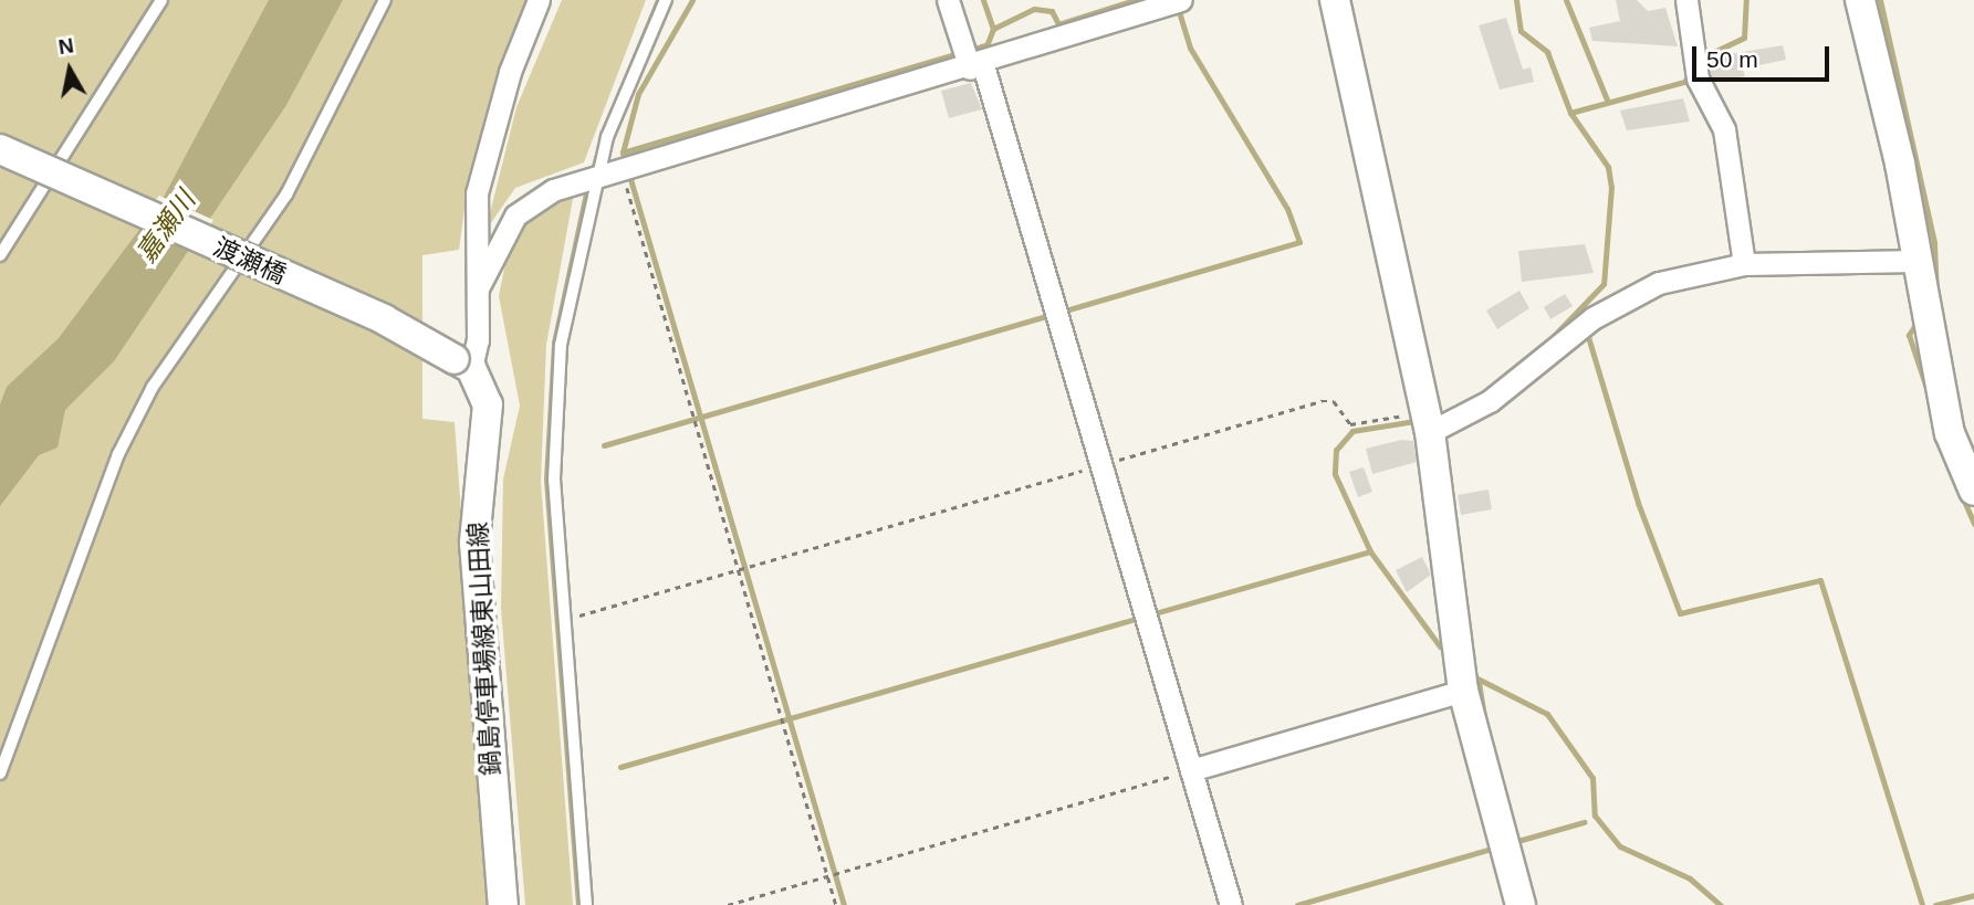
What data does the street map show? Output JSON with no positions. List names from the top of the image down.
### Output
{
  "streets": {
    "street": ["渡瀬橋", "鍋島停車場線東山田線"]
  },
  "crossings": [
    ["渡瀬橋", "鍋島停車場線東山田線"]
  ],
  "water": ["嘉瀬川"],
  "scale_bar": "50 m",
  "north": "top"
}
